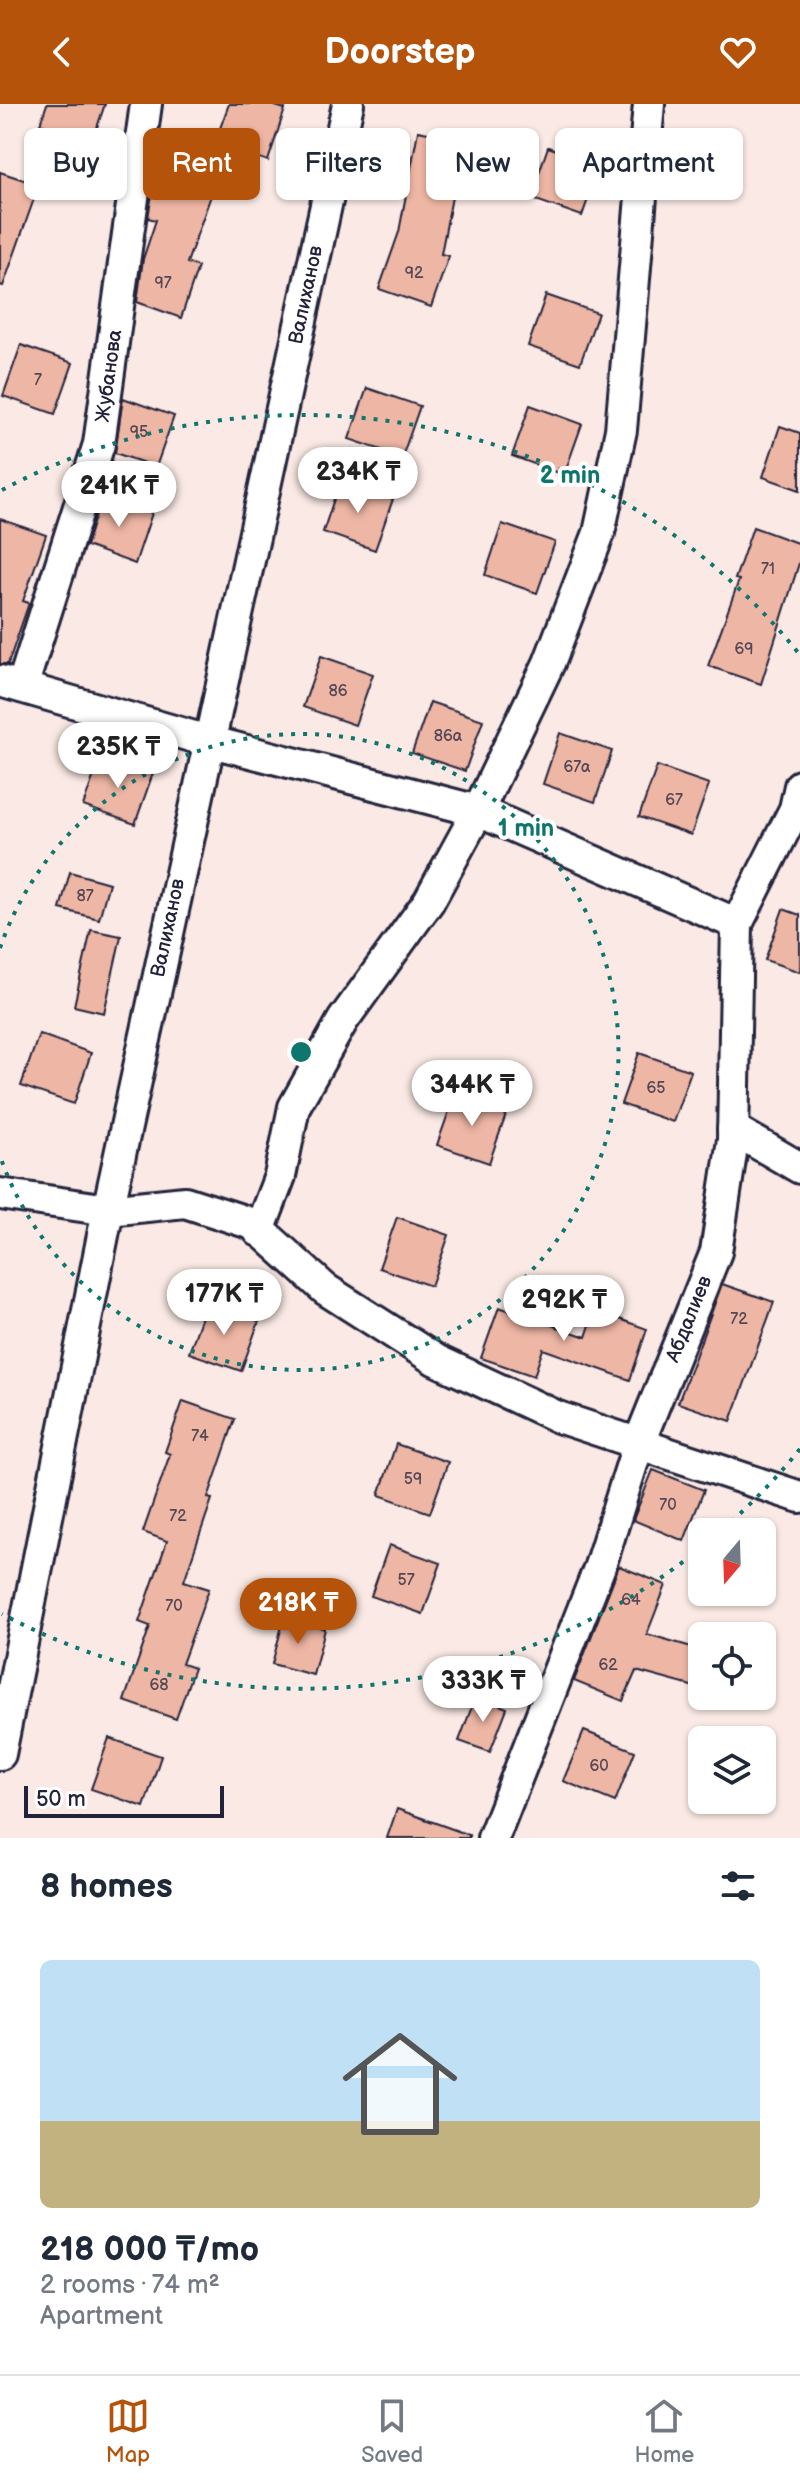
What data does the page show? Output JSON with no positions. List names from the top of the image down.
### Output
{
  "streets": {
    "street": ["Валиханов", "Жубанова", "Абдалиев"]
  },
  "house_numbers": [
    "92",
    "97",
    "7",
    "95",
    "71",
    "69",
    "86",
    "86а",
    "67а",
    "67",
    "87",
    "65",
    "72",
    "74",
    "59",
    "70",
    "72",
    "57",
    "64",
    "70",
    "62",
    "68",
    "60"
  ],
  "scale_bar": "50 m",
  "north": "bottom",
  "page": {
    "header": "Doorstep",
    "chip": [
      "Buy",
      "Rent",
      "Filters",
      "New",
      "Apartment"
    ],
    "price": [
      "234K ₸",
      "241K ₸",
      "235K ₸",
      "344K ₸",
      "177K ₸",
      "292K ₸",
      "218K ₸",
      "333K ₸"
    ],
    "scale": "50 m",
    "heading": "8 homes",
    "list": [
      {
        "name": "218 000 ₸/mo",
        "note": "2 rooms · 74 m² · Apartment"
      }
    ],
    "tabs": ["Map", "Saved", "Home"]
  },
  "rings": ["2 min", "1 min"]
}
